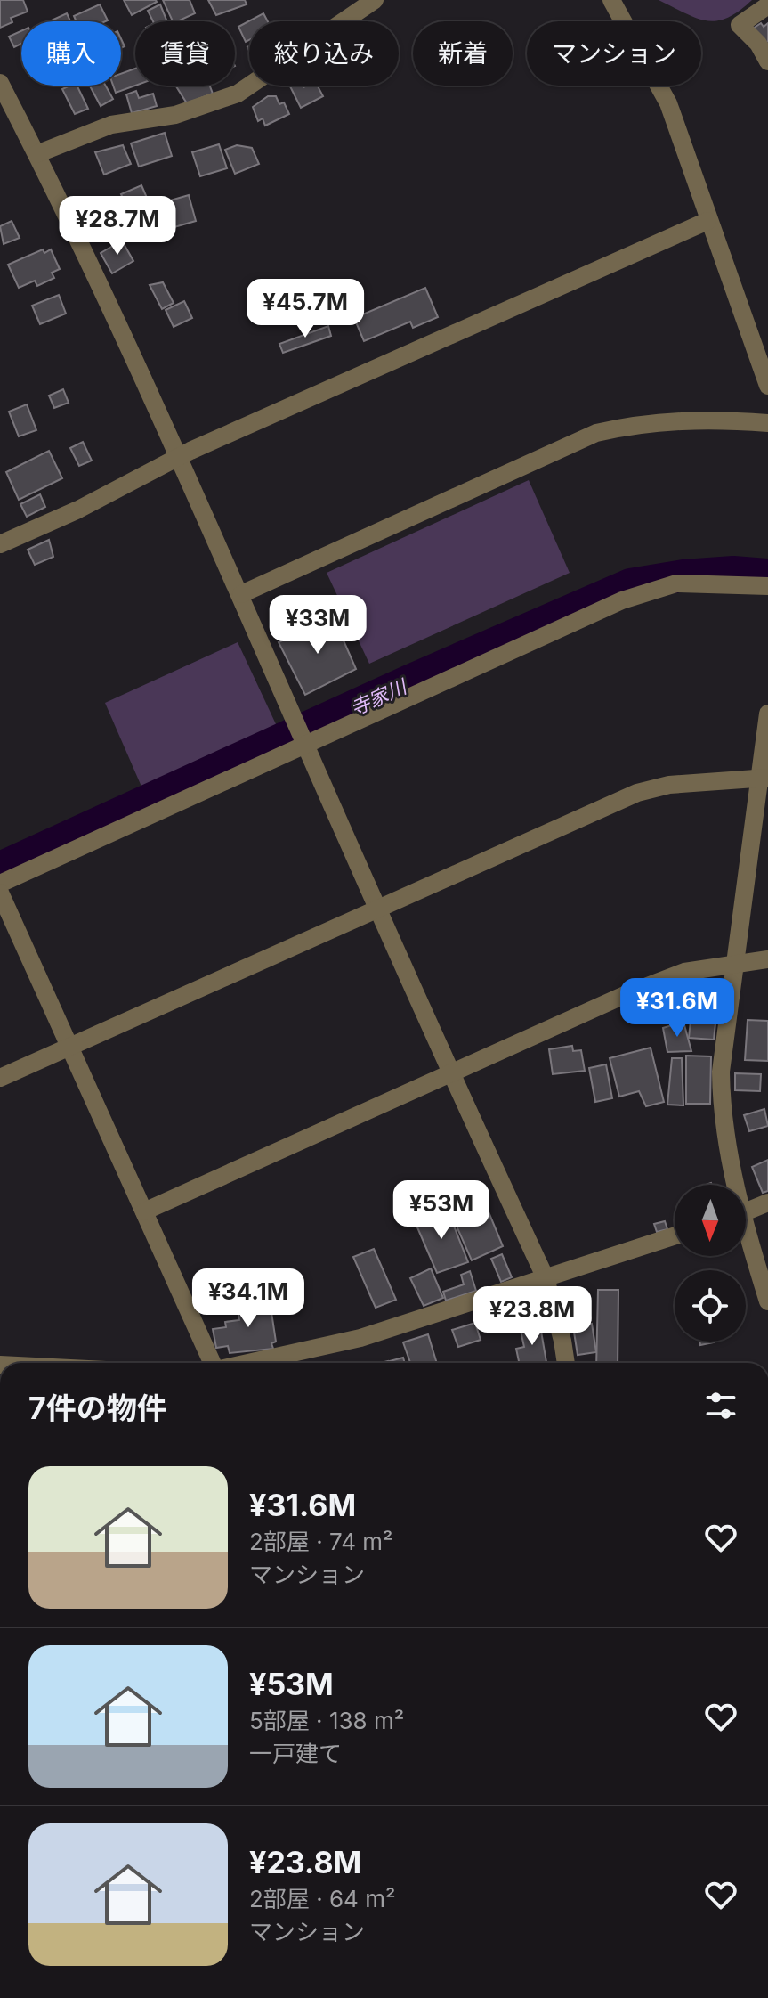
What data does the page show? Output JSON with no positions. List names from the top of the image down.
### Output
{
  "water": ["寺家川"],
  "north": "bottom",
  "page": {
    "chip": [
      "購入",
      "賃貸",
      "絞り込み",
      "新着",
      "マンション"
    ],
    "price": [
      "¥28.7M",
      "¥45.7M",
      "¥33M",
      "¥31.6M",
      "¥53M",
      "¥34.1M",
      "¥23.8M"
    ],
    "heading": "7件の物件",
    "list": [
      {
        "name": "¥31.6M",
        "note": "2部屋 · 74 m² · マンション"
      },
      {
        "name": "¥53M",
        "note": "5部屋 · 138 m² · 一戸建て"
      },
      {
        "name": "¥23.8M",
        "note": "2部屋 · 64 m² · マンション"
      }
    ]
  }
}
